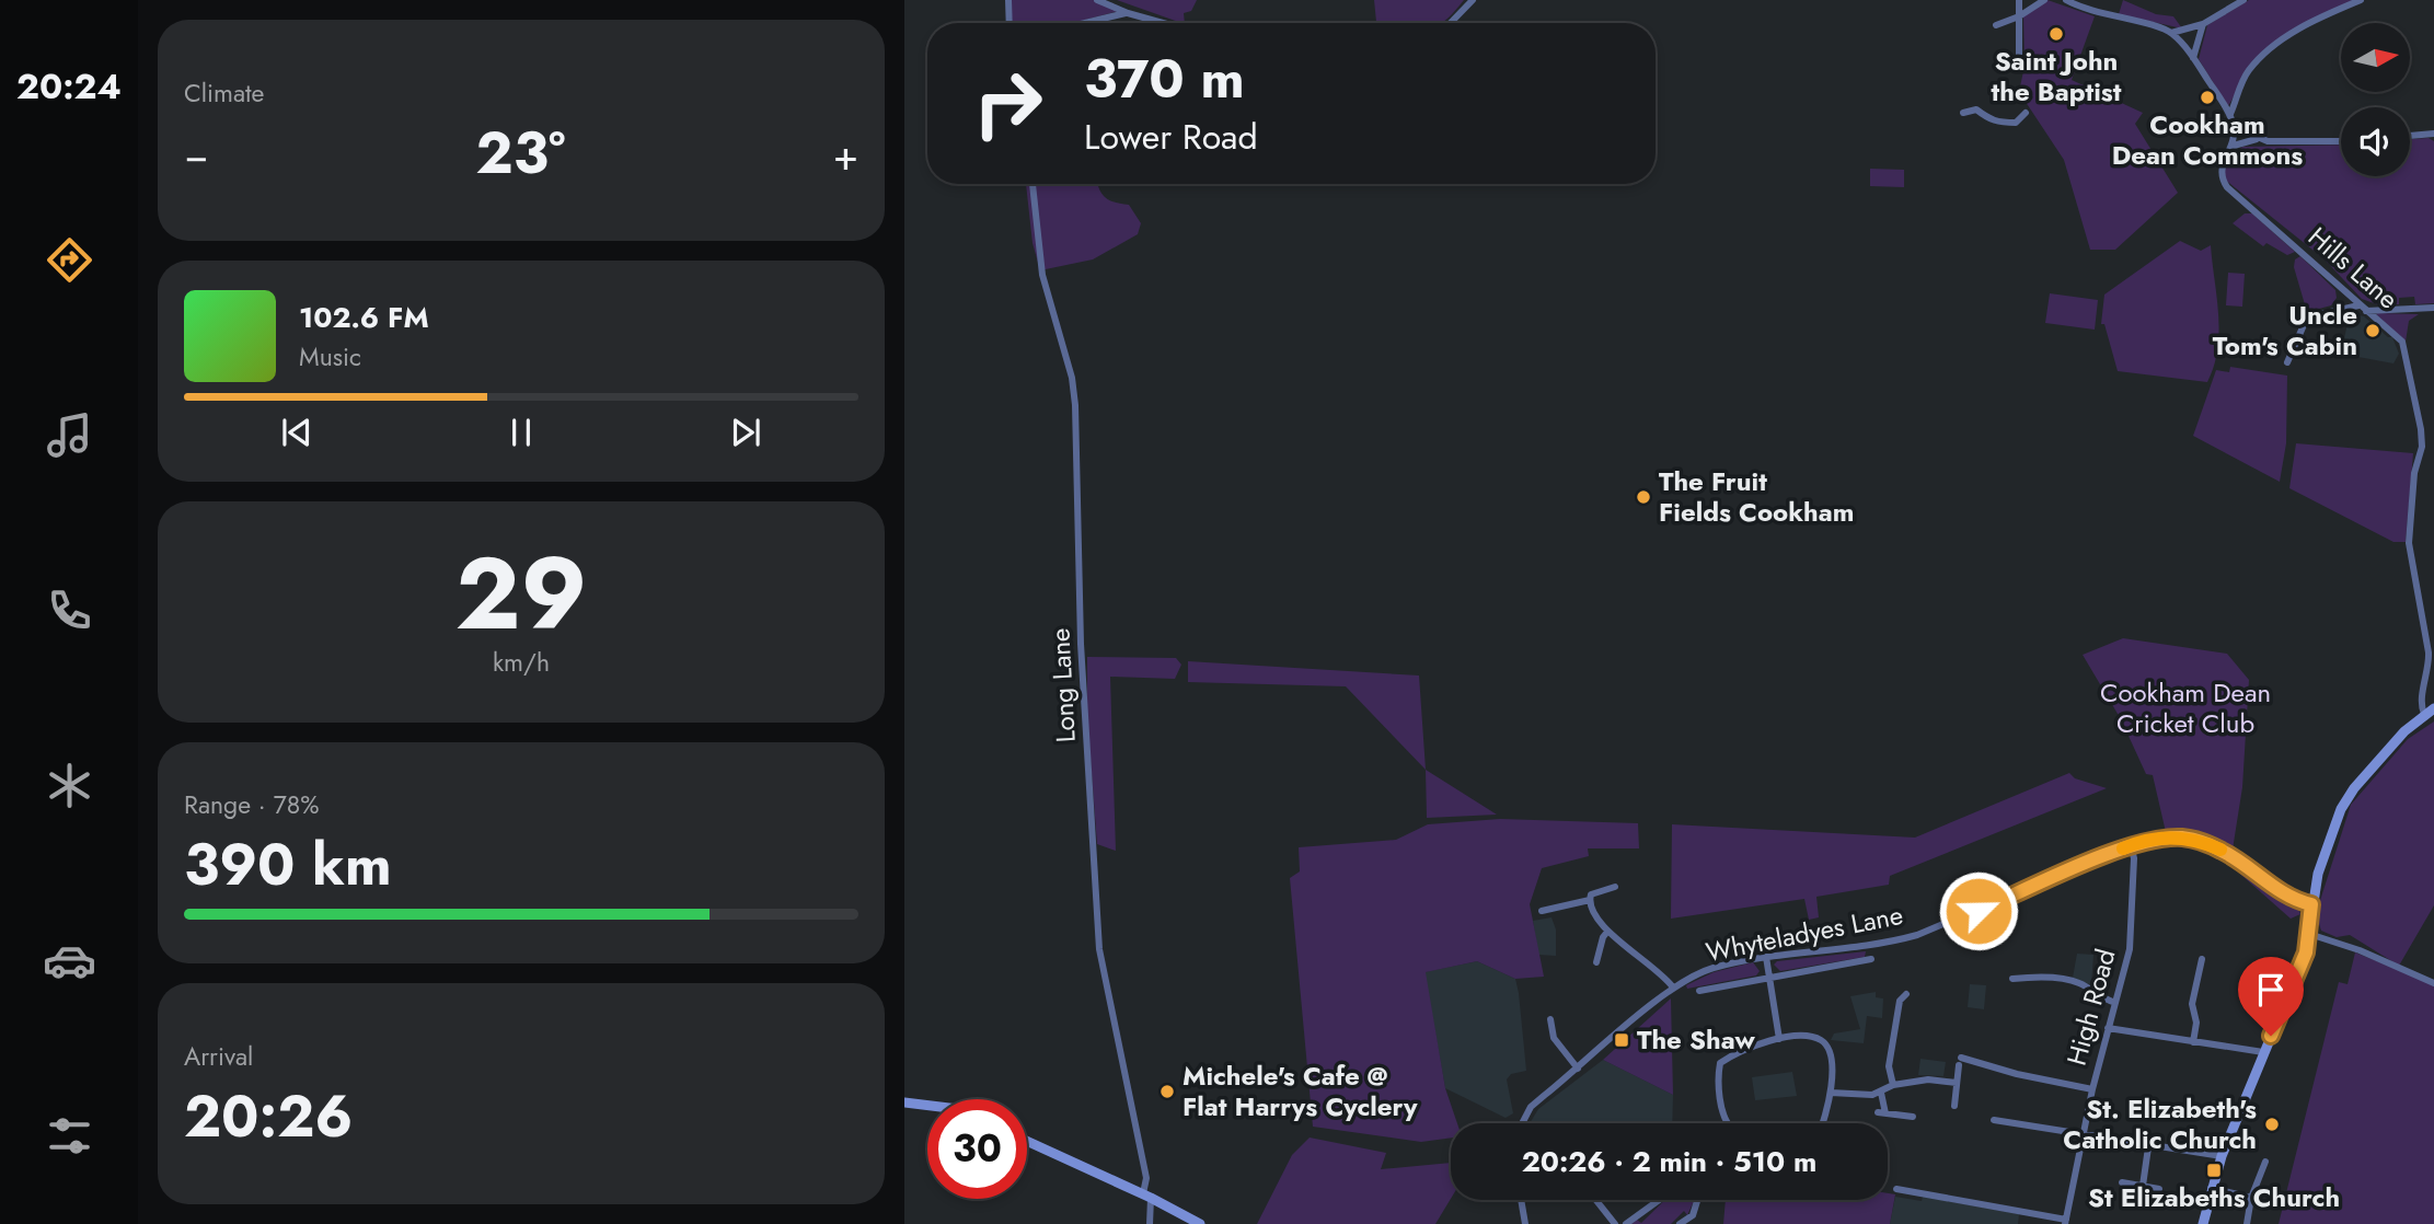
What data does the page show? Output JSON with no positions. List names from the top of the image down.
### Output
{
  "streets": {
    "street": [
      "Hills Lane",
      "Long Lane",
      "Whyteladyes Lane",
      "High Road"
    ]
  },
  "crossings": [
    ["Whyteladyes Lane", "High Road"]
  ],
  "parks": ["Cookham Dean Cricket Club"],
  "places": {
    "other": [
      "Saint John the Baptist",
      "Cookham Dean Commons",
      "Uncle Tom's Cabin",
      "The Fruit Fields Cookham",
      "Michele's Cafe @ Flat Harrys Cyclery",
      "St. Elizabeth's Catholic Church"
    ],
    "transit": ["The Shaw", "St Elizabeths Church"]
  },
  "north": "right",
  "page": {
    "tabs": "20:24",
    "tile": [
      "Climate",
      ["29", "km/h"],
      ["Range · 78%", "390 km"],
      ["Arrival", "20:26"]
    ],
    "turn": ["370 m", "Lower Road"],
    "heat": ["−", "23°", "+"],
    "song": ["102.6 FM", "Music"],
    "limit": "30",
    "trip": "20:26 · 2 min · 510 m"
  }
}
